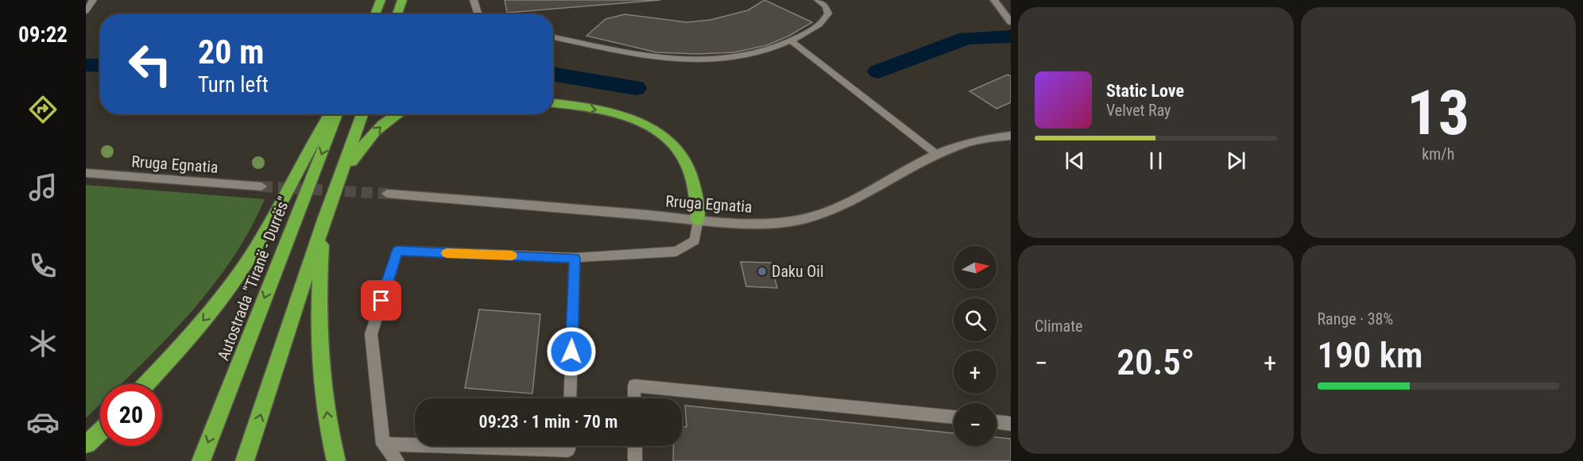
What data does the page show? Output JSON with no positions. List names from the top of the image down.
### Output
{
  "streets": {
    "highway": ["Autostrada \"Tiranë - Durrës\""],
    "main road": ["Rruga Egnatia"]
  },
  "places": ["Daku Oil"],
  "north": "right",
  "page": {
    "tabs": "09:22",
    "tile": [
      ["13", "km/h"],
      "Climate",
      ["Range · 38%", "190 km"]
    ],
    "turn": ["20 m", "Turn left"],
    "song": ["Static Love", "Velvet Ray"],
    "map_buttons": ["+", "−"],
    "heat": ["−", "20.5°", "+"],
    "limit": "20",
    "trip": "09:23 · 1 min · 70 m"
  }
}
